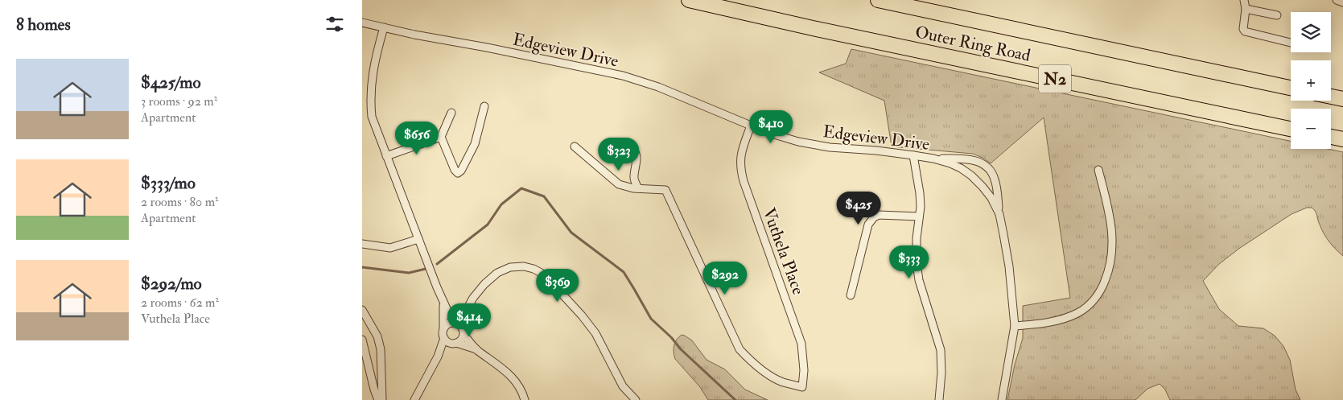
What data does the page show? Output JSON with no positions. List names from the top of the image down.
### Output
{
  "streets": {
    "highway": ["Outer Ring Road", "N2"],
    "street": ["Edgeview Drive", "Vuthela Place"]
  },
  "crossings": [
    ["Edgeview Drive", "Vuthela Place"]
  ],
  "page": {
    "heading": "8 homes",
    "map_buttons": ["+", "−"],
    "list": [
      {
        "name": "$425/mo",
        "note": "3 rooms · 92 m² · Apartment"
      },
      {
        "name": "$333/mo",
        "note": "2 rooms · 80 m² · Apartment"
      },
      {
        "name": "$292/mo",
        "note": "2 rooms · 62 m² · Vuthela Place"
      }
    ],
    "price": [
      "$410",
      "$656",
      "$323",
      "$425",
      "$333",
      "$292",
      "$369",
      "$414"
    ]
  }
}
